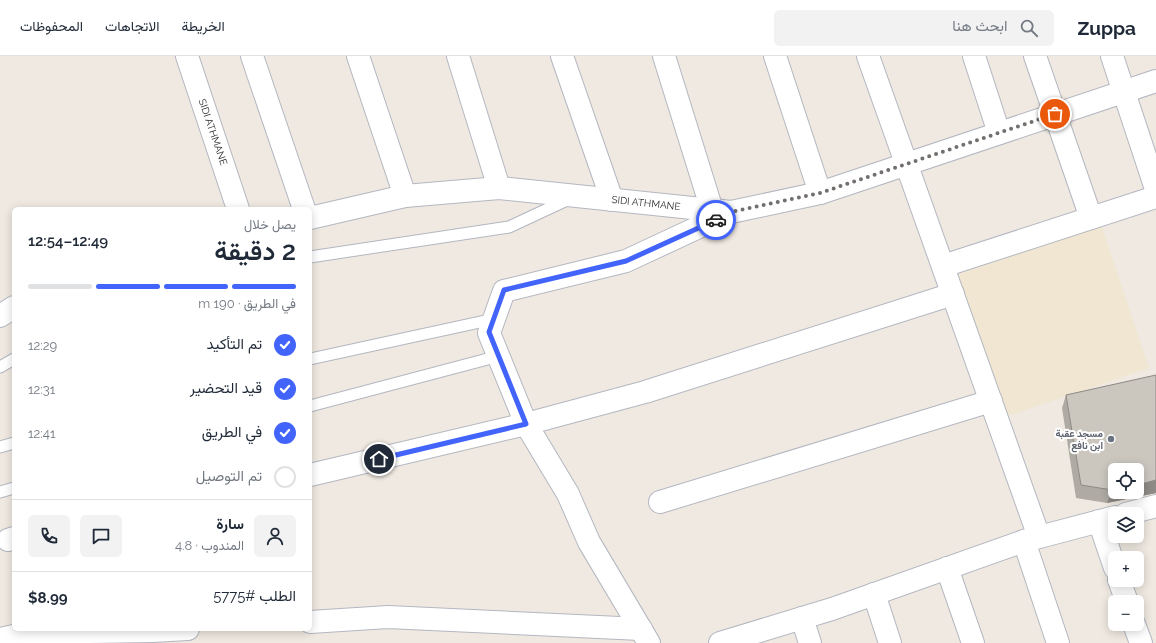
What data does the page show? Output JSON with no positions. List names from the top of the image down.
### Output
{
  "streets": {
    "street": ["SIDI ATHMANE"]
  },
  "places": ["مسجد عقبة ابن نافع"],
  "page": {
    "header": "Zuppa",
    "search": "ابحث هنا",
    "nav": ["الخريطة", "الاتجاهات", "المحفوظات"],
    "heading": ["2 دقيقة", "يصل خلال", "12:49–12:54"],
    "panel": [
      "سارة",
      "المندوب · 4.8",
      "الطلب #5775",
      "$8.99"
    ],
    "bar": "في الطريق · 190 m",
    "list": [
      ["تم التأكيد", "12:29"],
      ["قيد التحضير", "12:31"],
      ["في الطريق", "12:41"],
      "تم التوصيل"
    ],
    "map_buttons": ["+", "−"]
  }
}
